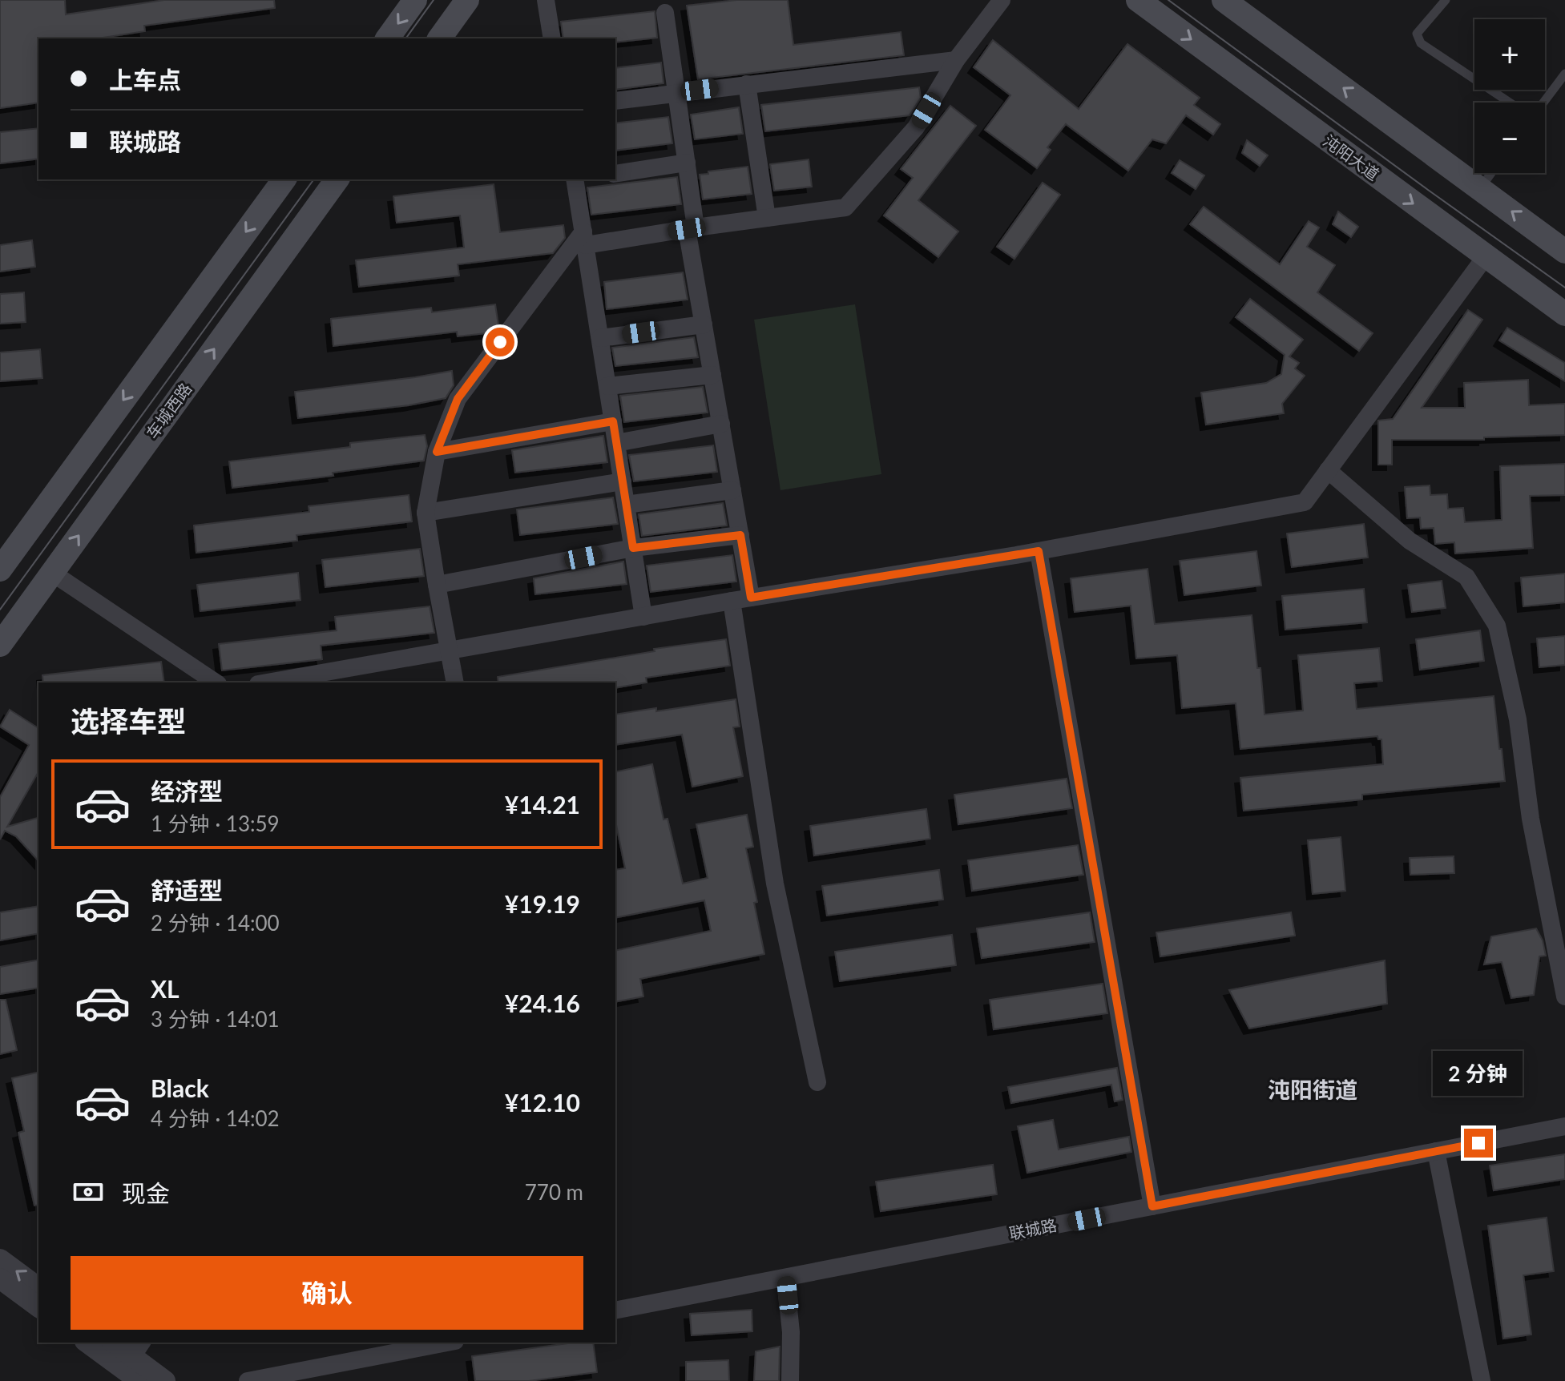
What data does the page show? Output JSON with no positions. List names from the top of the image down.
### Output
{
  "streets": {
    "main road": ["沌阳大道", "车城西路"],
    "street": ["联城路"]
  },
  "districts": ["沌阳街道"],
  "page": {
    "map_buttons": ["+", "−"],
    "banner": ["上车点", "联城路"],
    "heading": "选择车型",
    "list": [
      {
        "name": "经济型",
        "note": "1 分钟 · 13:59",
        "value": "¥14.21"
      },
      {
        "name": "舒适型",
        "note": "2 分钟 · 14:00",
        "value": "¥19.19"
      },
      {
        "name": "XL",
        "note": "3 分钟 · 14:01",
        "value": "¥24.16"
      },
      {
        "name": "Black",
        "note": "4 分钟 · 14:02",
        "value": "¥12.10"
      }
    ],
    "bubble": "2 分钟",
    "pay": ["现金", "770 m"],
    "buttons": "确认"
  }
}
